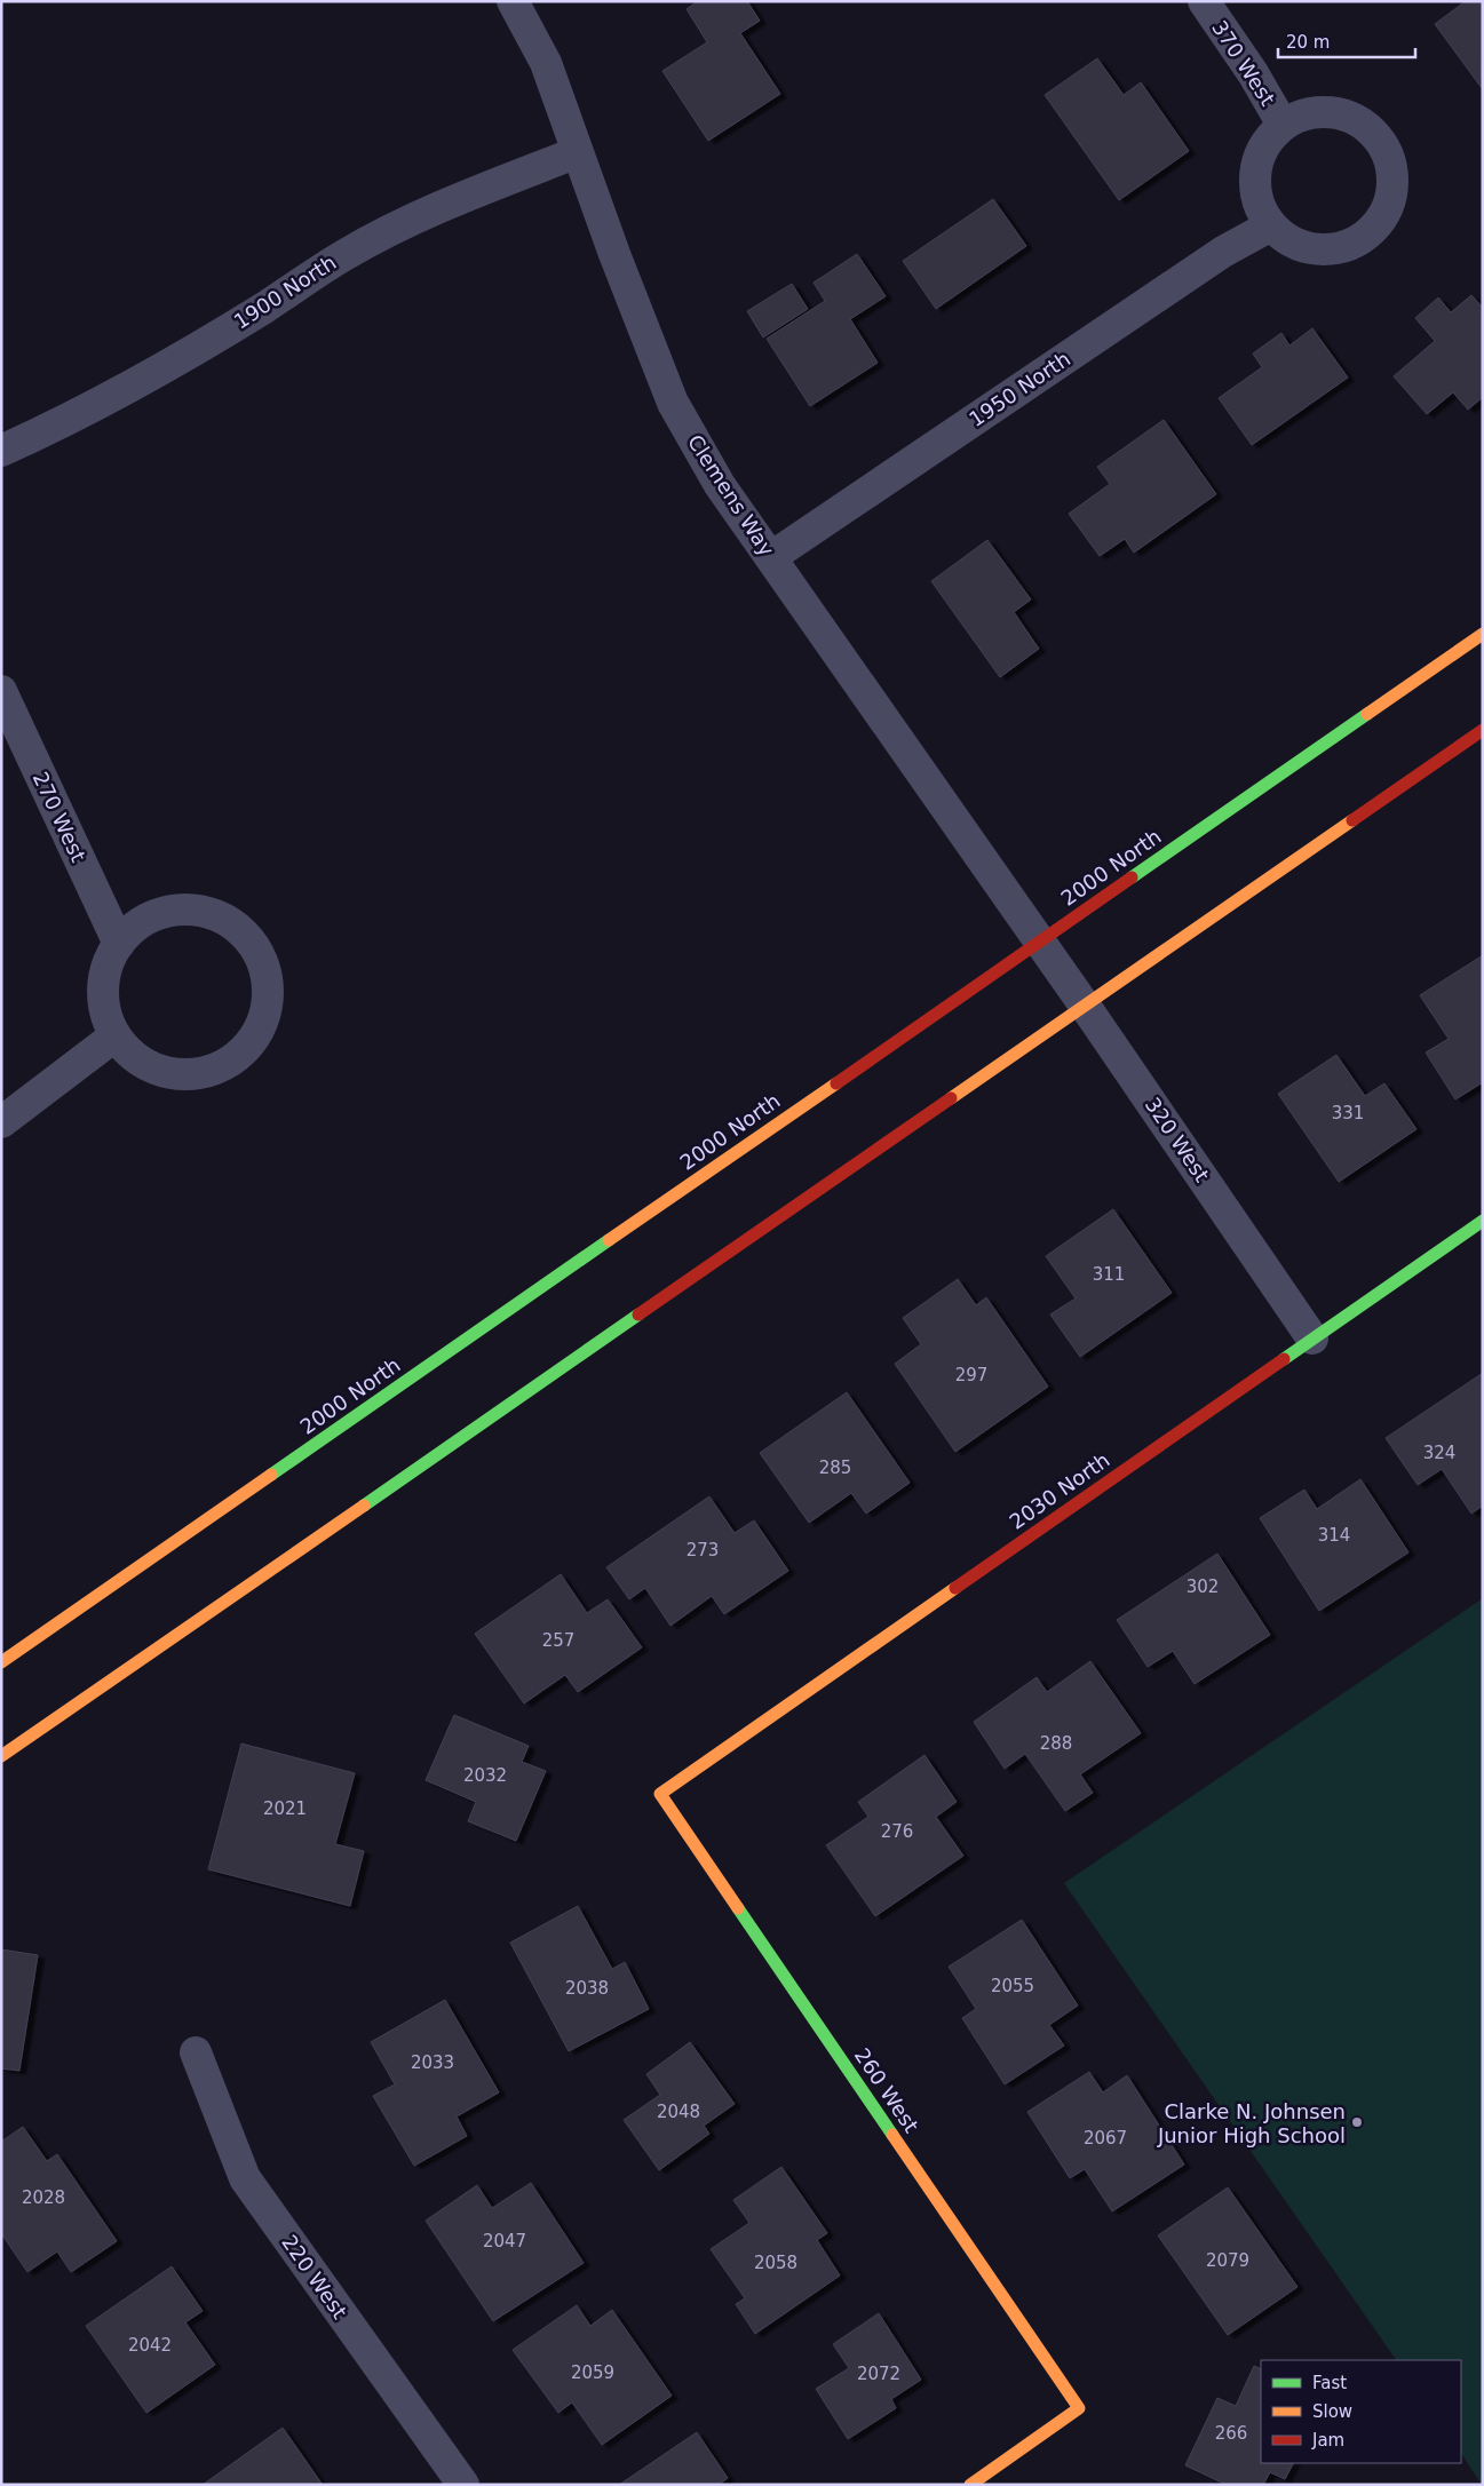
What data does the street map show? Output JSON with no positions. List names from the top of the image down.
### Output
{
  "streets": {
    "street": [
      "370 West",
      "1900 North",
      "1950 North",
      "Clemens Way",
      "270 West",
      "2000 North",
      "320 West",
      "2030 North",
      "260 West",
      "220 West"
    ]
  },
  "crossings": [
    ["370 West", "1950 North"],
    ["1900 North", "Clemens Way"],
    ["1950 North", "Clemens Way"],
    ["Clemens Way", "2000 North"],
    ["Clemens Way", "320 West"],
    ["2000 North", "320 West"],
    ["320 West", "2030 North"],
    ["2030 North", "260 West"]
  ],
  "places": ["Clarke N. Johnsen Junior High School"],
  "house_numbers": [
    "331",
    "311",
    "297",
    "324",
    "285",
    "314",
    "273",
    "302",
    "257",
    "288",
    "2032",
    "2021",
    "276",
    "2055",
    "2038",
    "2033",
    "2048",
    "2067",
    "2028",
    "2047",
    "2079",
    "2058",
    "2042",
    "2059",
    "2072",
    "266"
  ],
  "legend": ["Fast", "Slow", "Jam"],
  "scale_bar": "20 m"
}
